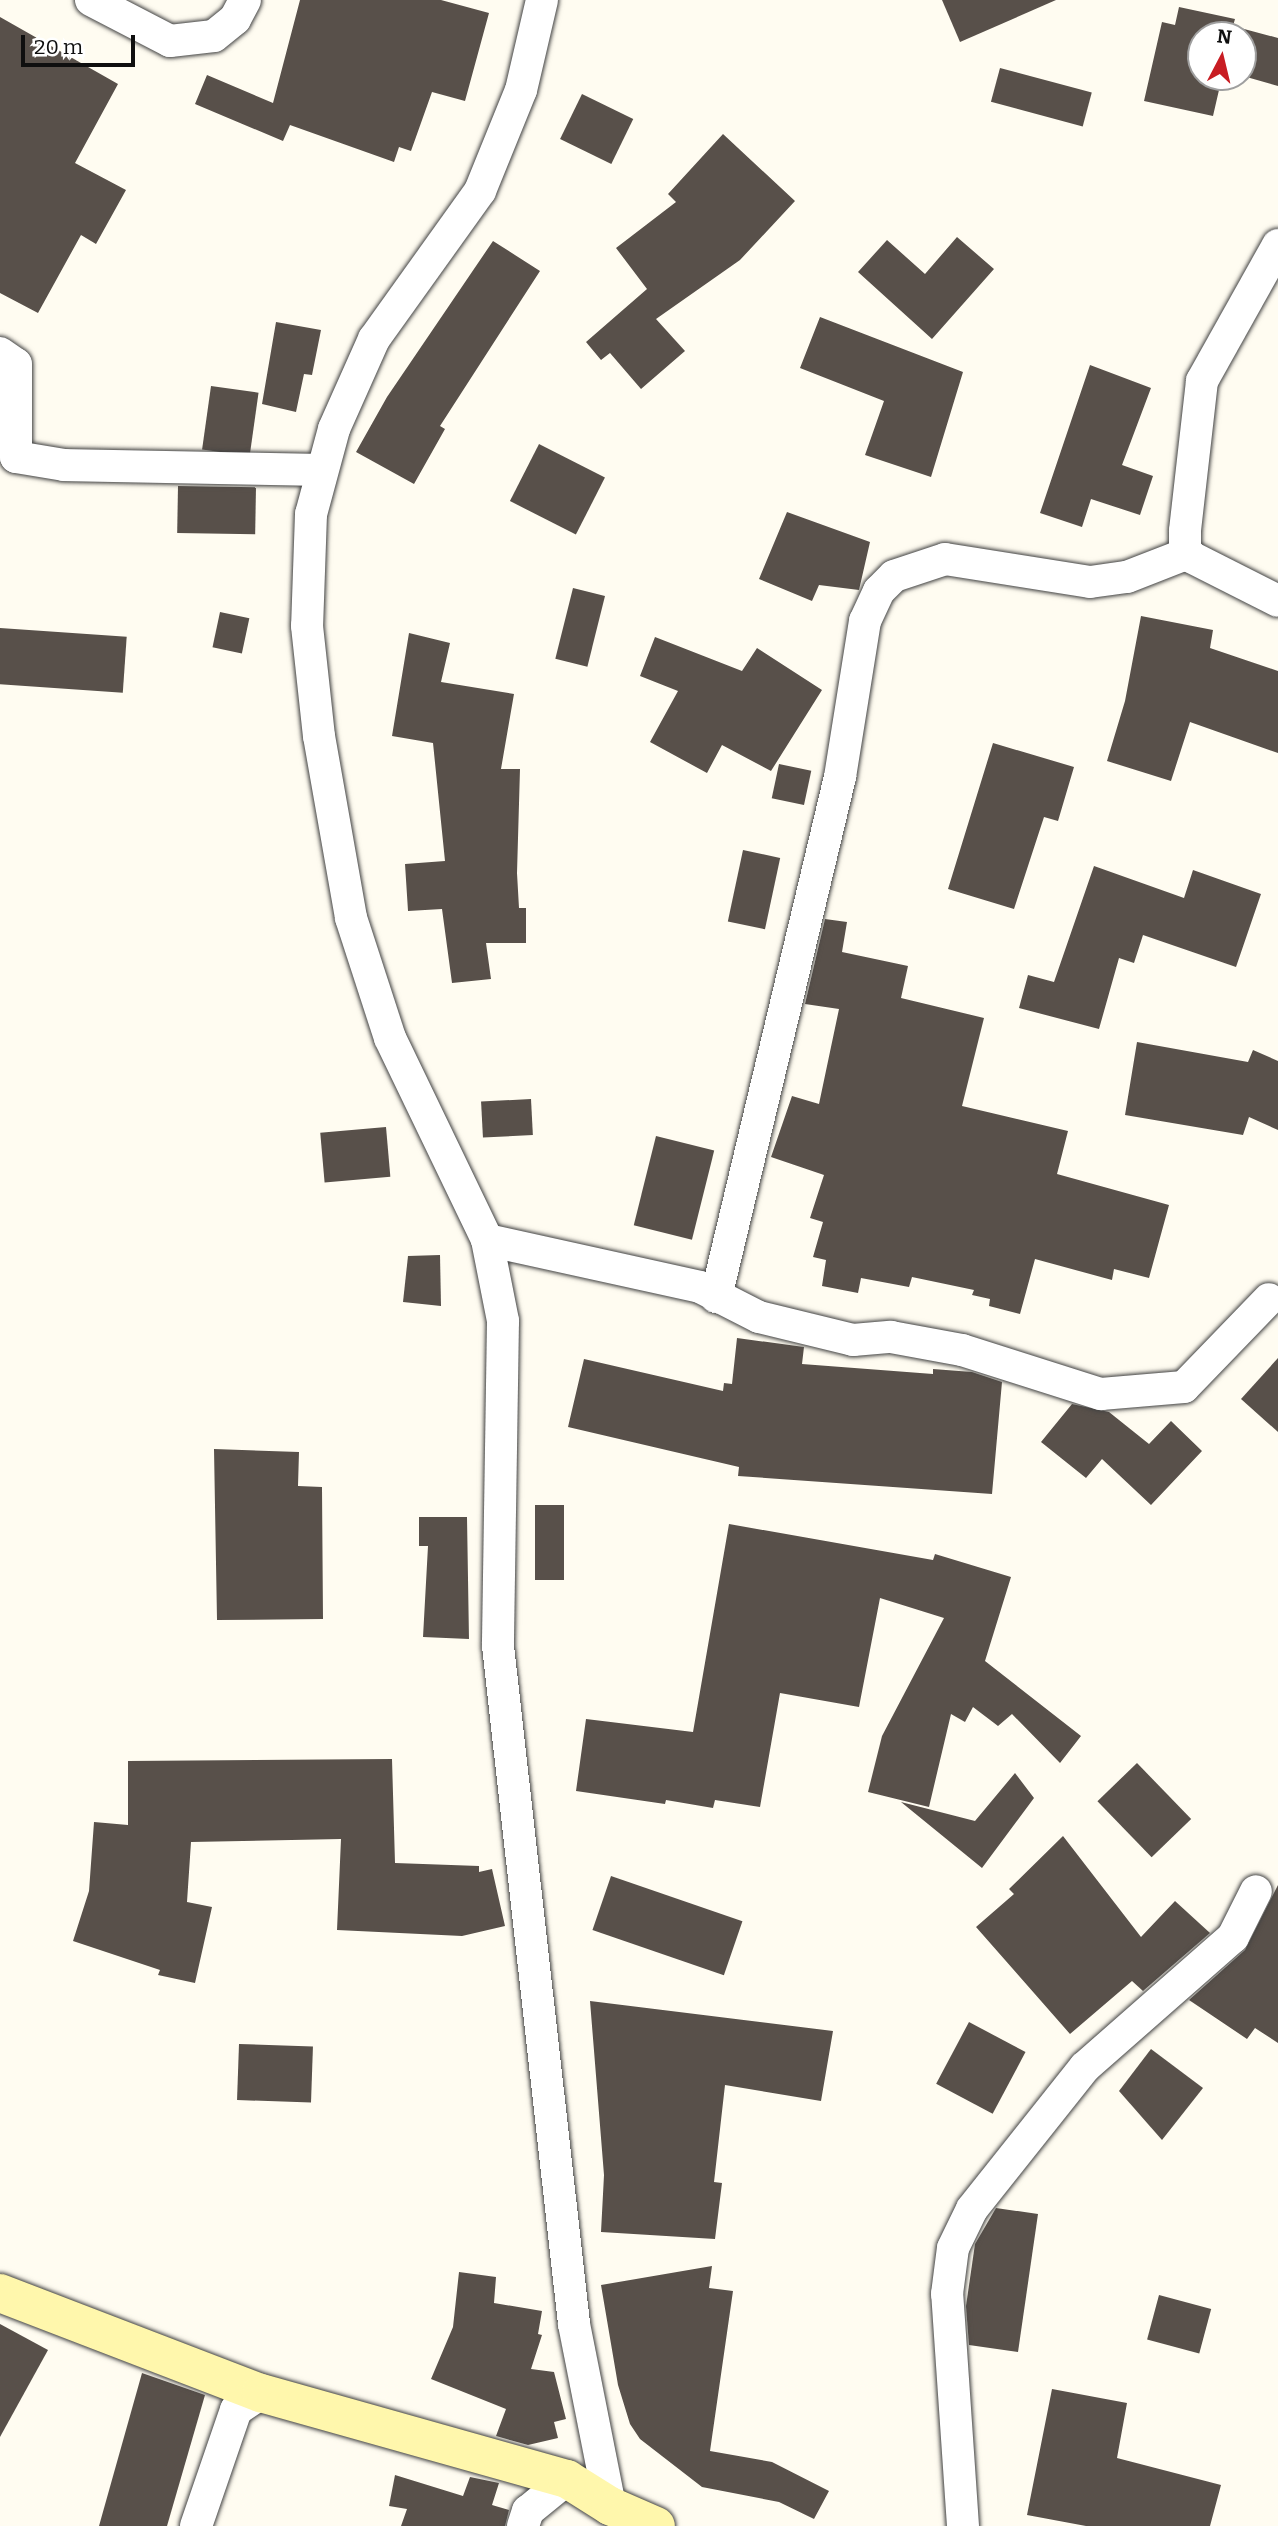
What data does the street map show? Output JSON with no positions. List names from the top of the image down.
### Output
{
  "scale_bar": "20 m",
  "north": "top"
}
